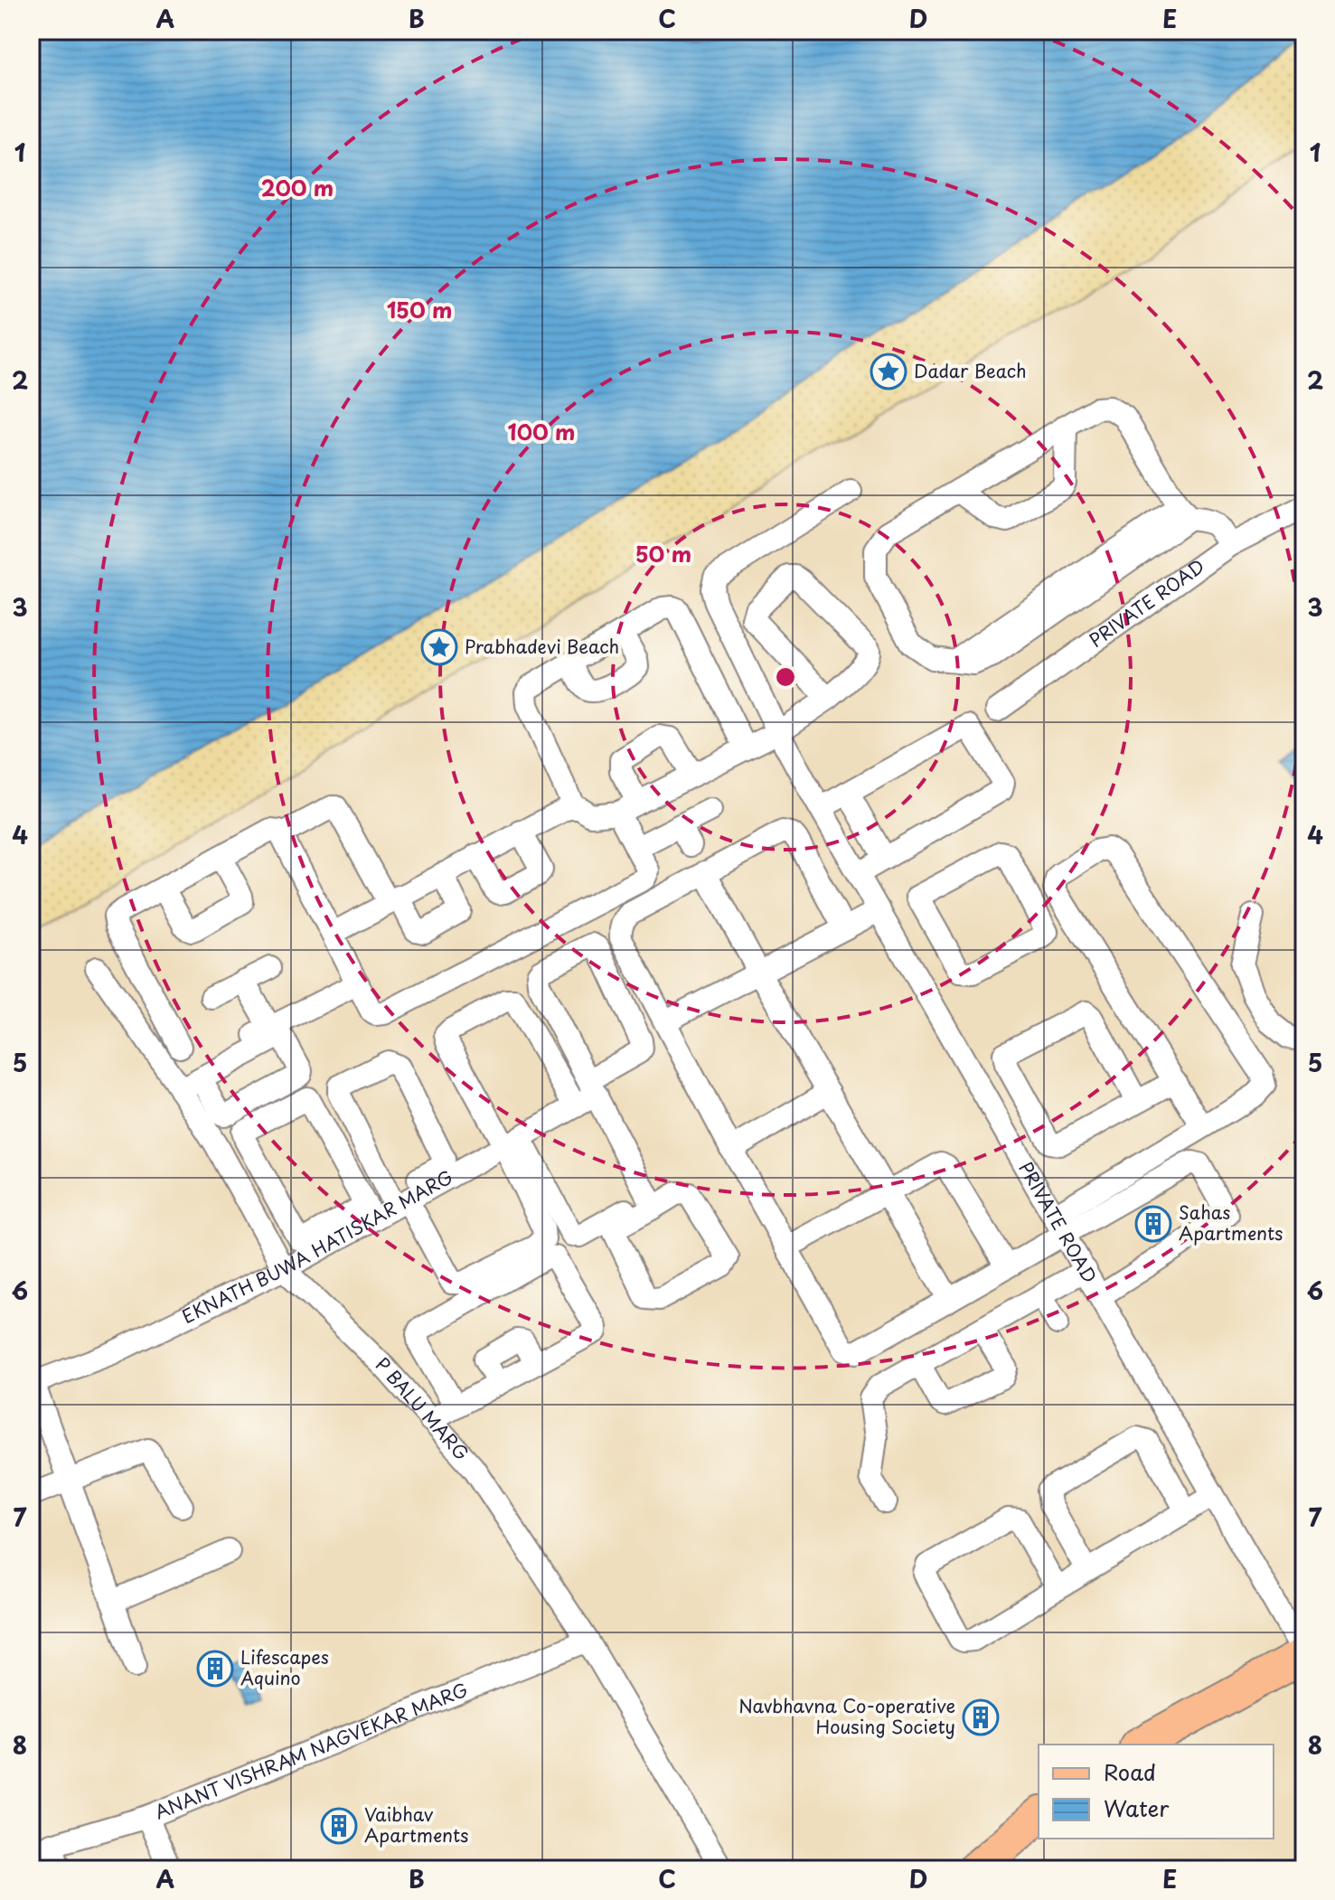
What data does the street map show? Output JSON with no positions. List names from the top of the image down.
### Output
{
  "streets": {
    "street": [
      "PRIVATE ROAD",
      "EKNATH BUWA HATISKAR MARG",
      "P BALU MARG",
      "ANANT VISHRAM NAGVEKAR MARG"
    ]
  },
  "crossings": [
    ["EKNATH BUWA HATISKAR MARG", "P BALU MARG"],
    ["P BALU MARG", "ANANT VISHRAM NAGVEKAR MARG"]
  ],
  "places": {
    "place": ["Dadar Beach", "Prabhadevi Beach"],
    "building": [
      "Sahas Apartments",
      "Lifescapes Aquino",
      "Navbhavna Co-operative Housing Society",
      "Vaibhav Apartments"
    ]
  },
  "legend": ["Road", "Water"],
  "grid": {
    "columns": [
      "A",
      "B",
      "C",
      "D",
      "E"
    ],
    "rows": [
      "1",
      "2",
      "3",
      "4",
      "5",
      "6",
      "7",
      "8"
    ]
  },
  "rings": [
    "200 m",
    "150 m",
    "100 m",
    "50 m"
  ]
}
